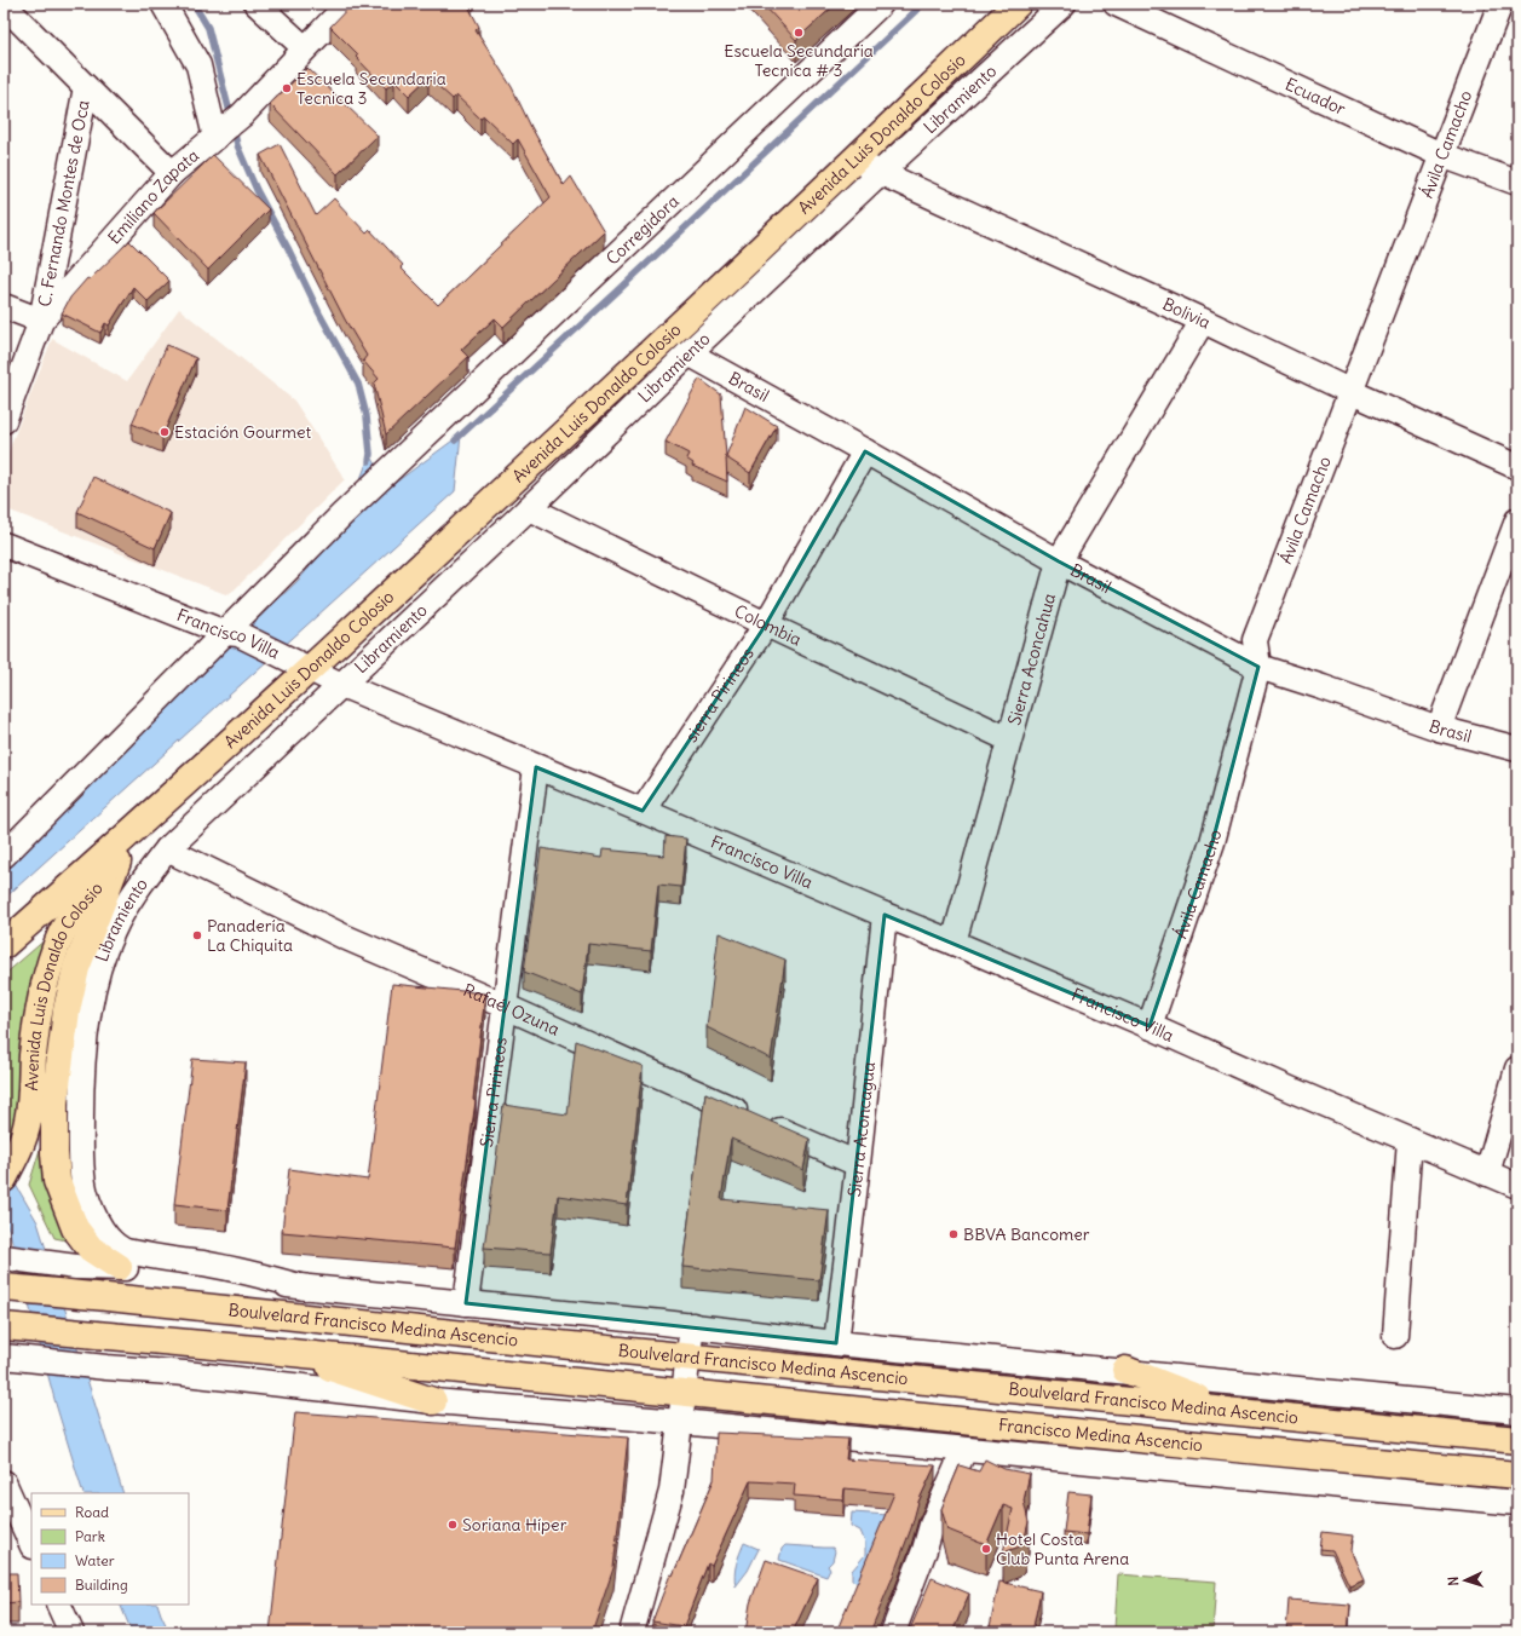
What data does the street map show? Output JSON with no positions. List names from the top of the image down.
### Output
{
  "streets": {
    "main road": ["Avenida Luis Donaldo Colosio", "Boulvelard Francisco Medina Ascencio", "Francisco Medina Ascencio"],
    "street": [
      "Ecuador",
      "Libramiento",
      "Ávila Camacho",
      "Emiliano Zapata",
      "C. Fernando Montes de Oca",
      "Corregidora",
      "Bolivia",
      "Brasil",
      "Colombia",
      "Francisco Villa",
      "Sierra Aconcahua",
      "sierra Pirineos",
      "Rafaél Ozuna",
      "Sierra Pirineos",
      "Sierra Aconcagua"
    ]
  },
  "crossings": [
    ["Ecuador", "Ávila Camacho"],
    ["Libramiento", "Bolivia"],
    ["Libramiento", "Brasil"],
    ["Libramiento", "Colombia"],
    ["Libramiento", "Francisco Villa"],
    ["Libramiento", "Rafaél Ozuna"],
    ["Avenida Luis Donaldo Colosio", "Bolivia"],
    ["Avenida Luis Donaldo Colosio", "Francisco Villa"],
    ["Ávila Camacho", "Bolivia"],
    ["Ávila Camacho", "Brasil"],
    ["Ávila Camacho", "Francisco Villa"],
    ["Emiliano Zapata", "C. Fernando Montes de Oca"],
    ["Corregidora", "Francisco Villa"],
    ["Bolivia", "Sierra Aconcahua"],
    ["Brasil", "Sierra Aconcahua"],
    ["Brasil", "sierra Pirineos"],
    ["Colombia", "Sierra Aconcahua"],
    ["Colombia", "sierra Pirineos"],
    ["Francisco Villa", "Sierra Aconcahua"],
    ["Francisco Villa", "sierra Pirineos"],
    ["Francisco Villa", "Sierra Pirineos"],
    ["Francisco Villa", "Sierra Aconcagua"],
    ["Rafaél Ozuna", "Sierra Pirineos"],
    ["Rafaél Ozuna", "Sierra Aconcagua"]
  ],
  "places": [
    "Escuela Secundaria Tecnica # 3",
    "Escuela Secundaria Tecnica 3",
    "Estación Gourmet",
    "Panadería La Chiquita",
    "BBVA Bancomer",
    "Soriana Híper",
    "Hotel Costa Club Punta Arena"
  ],
  "legend": [
    "Road",
    "Park",
    "Water",
    "Building"
  ],
  "north": "left"
}
